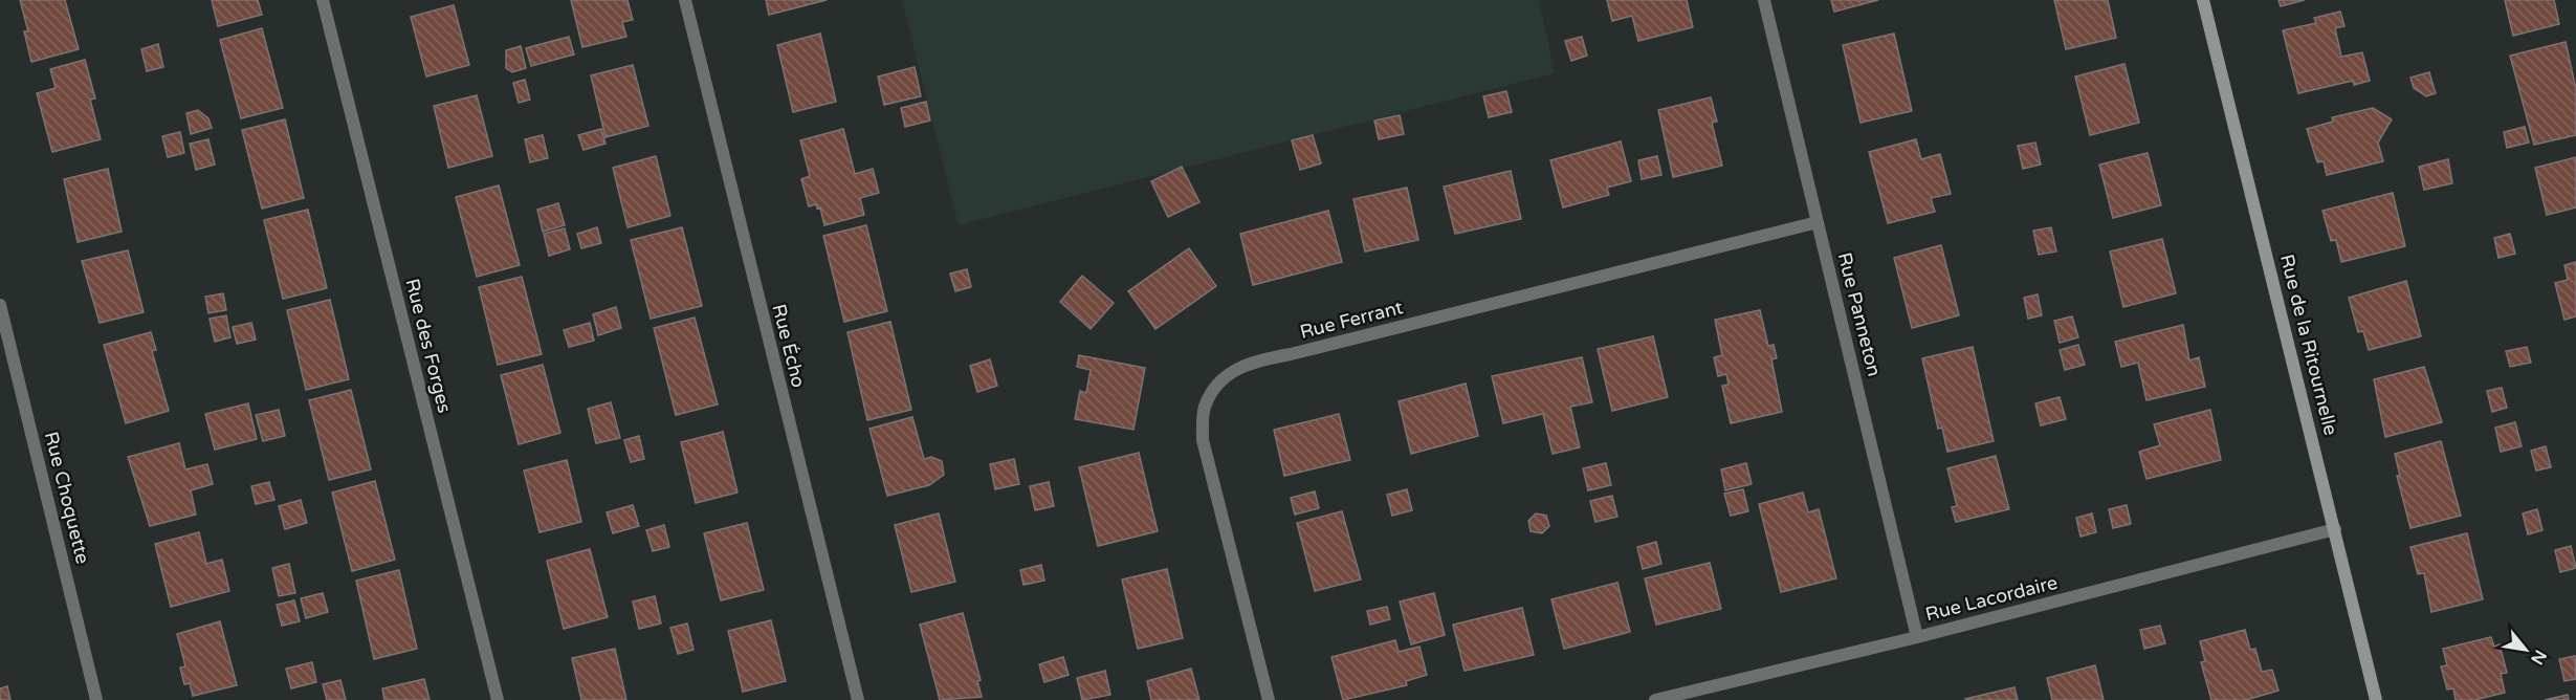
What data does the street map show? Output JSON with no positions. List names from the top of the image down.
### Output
{
  "streets": {
    "street": [
      "Rue Panneton",
      "Rue Ferrant",
      "Rue de la Ritournelle",
      "Rue des Forges",
      "Rue Écho",
      "Rue Choquette",
      "Rue Lacordaire"
    ]
  },
  "crossings": [
    ["Rue Panneton", "Rue Ferrant"],
    ["Rue Panneton", "Rue Lacordaire"],
    ["Rue de la Ritournelle", "Rue Lacordaire"]
  ],
  "north": "bottom right"
}
